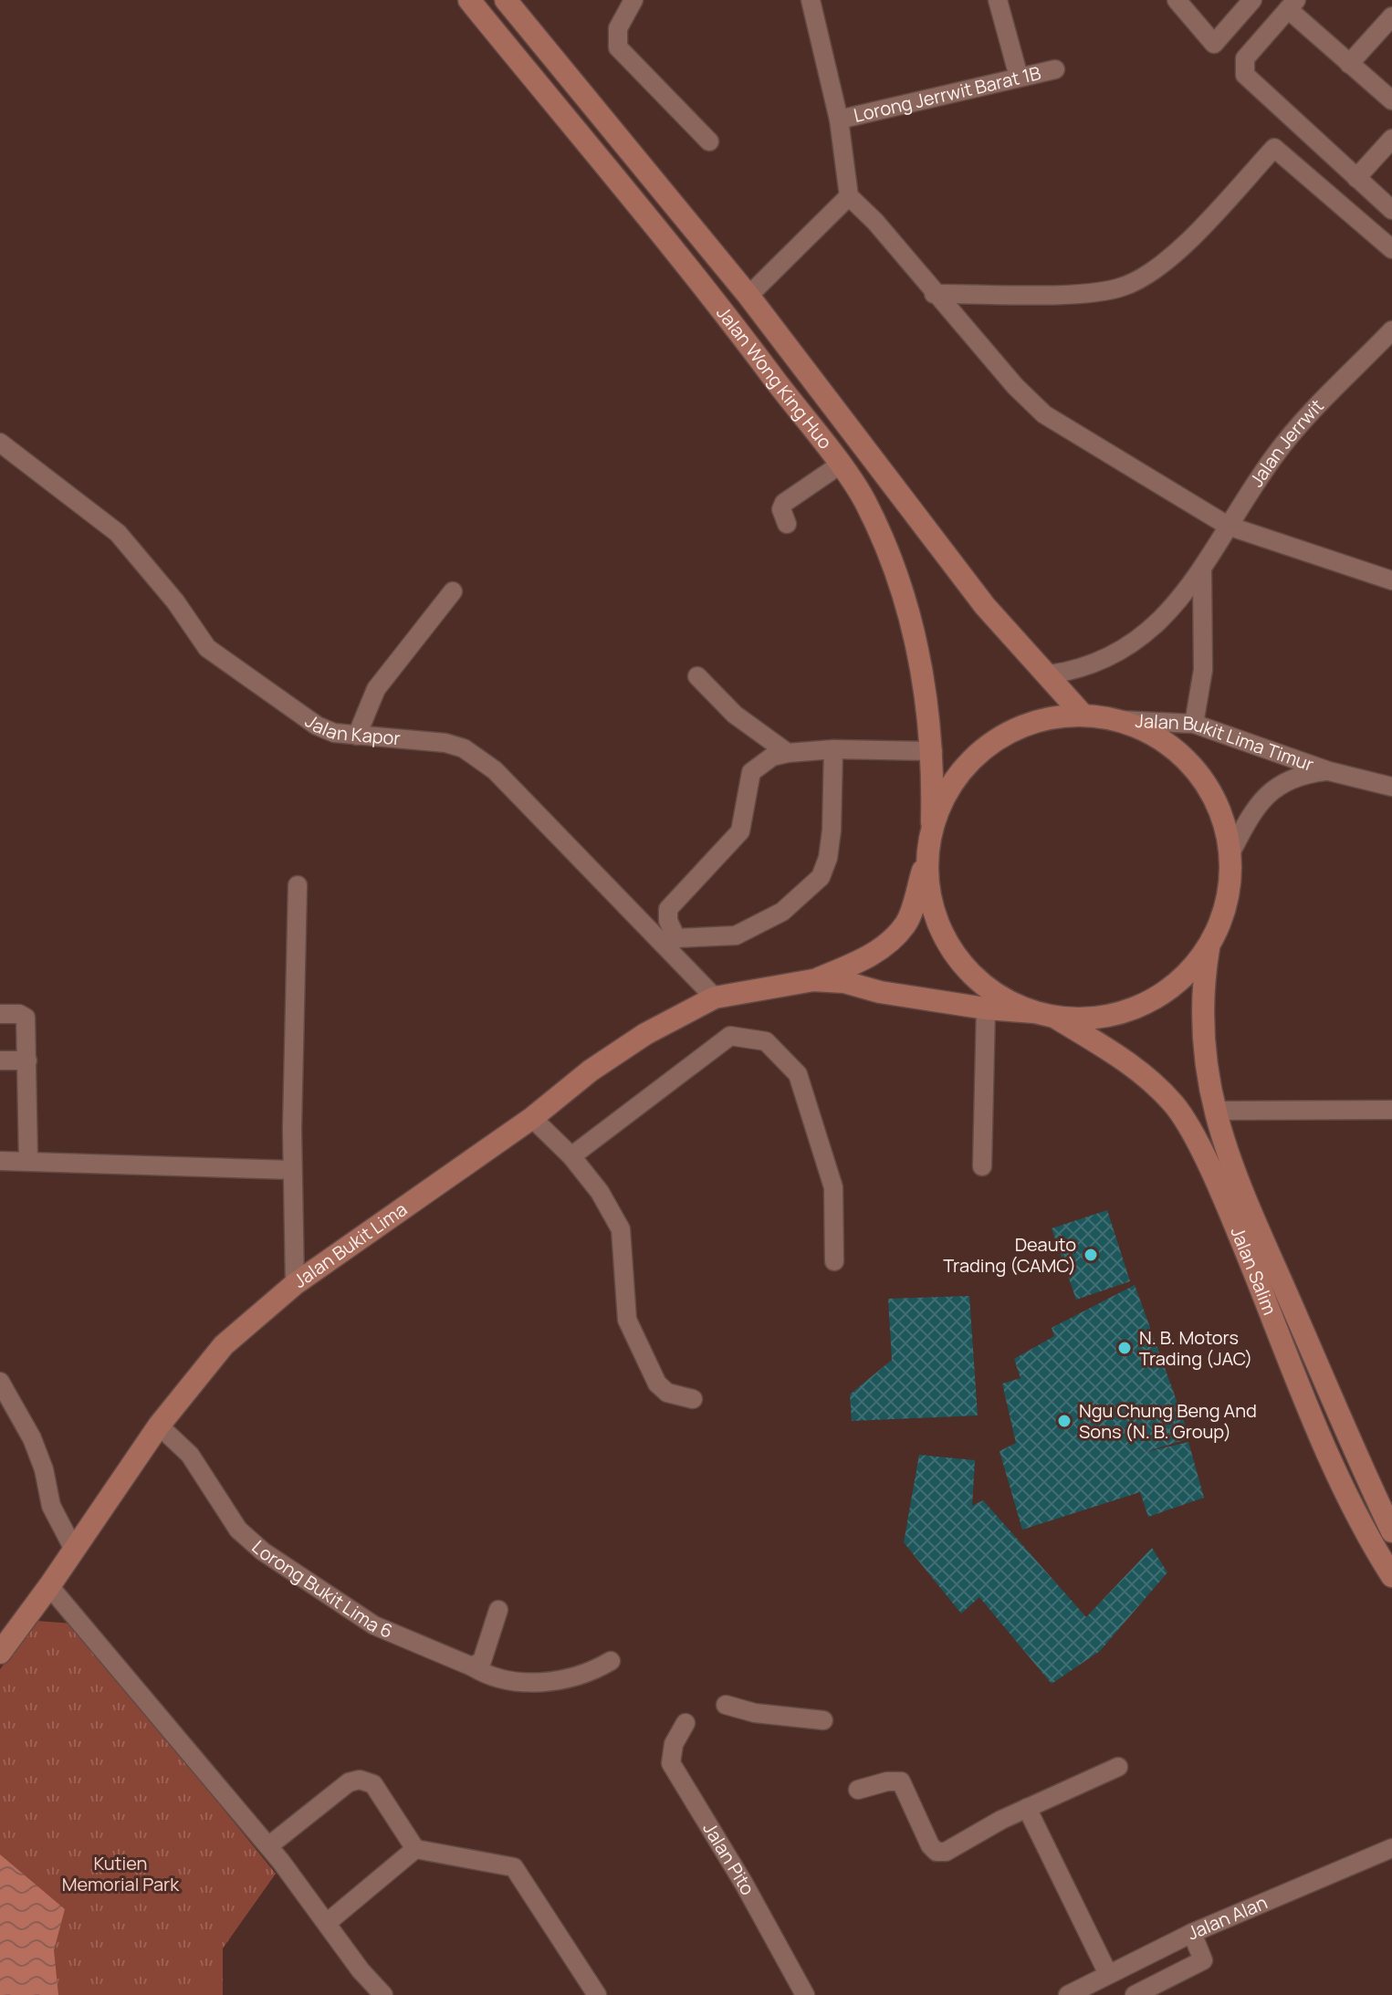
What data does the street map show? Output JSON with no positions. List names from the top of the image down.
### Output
{
  "streets": {
    "main road": ["Jalan Wong King Huo", "Jalan Bukit Lima", "Jalan Salim"],
    "street": [
      "Lorong Jerrwit Barat 1B",
      "Jalan Jerrwit",
      "Jalan Kapor",
      "Jalan Bukit Lima Timur",
      "Lorong Bukit Lima 6",
      "Jalan Pito",
      "Jalan Alan"
    ]
  },
  "crossings": [
    ["Jalan Wong King Huo", "Jalan Jerrwit"],
    ["Jalan Kapor", "Jalan Bukit Lima"],
    ["Jalan Bukit Lima", "Lorong Bukit Lima 6"]
  ],
  "parks": ["Kutien Memorial Park"],
  "places": ["Deauto Trading (CAMC)", "N. B. Motors Trading (JAC)", "Ngu Chung Beng And Sons (N. B. Group)"]
}
